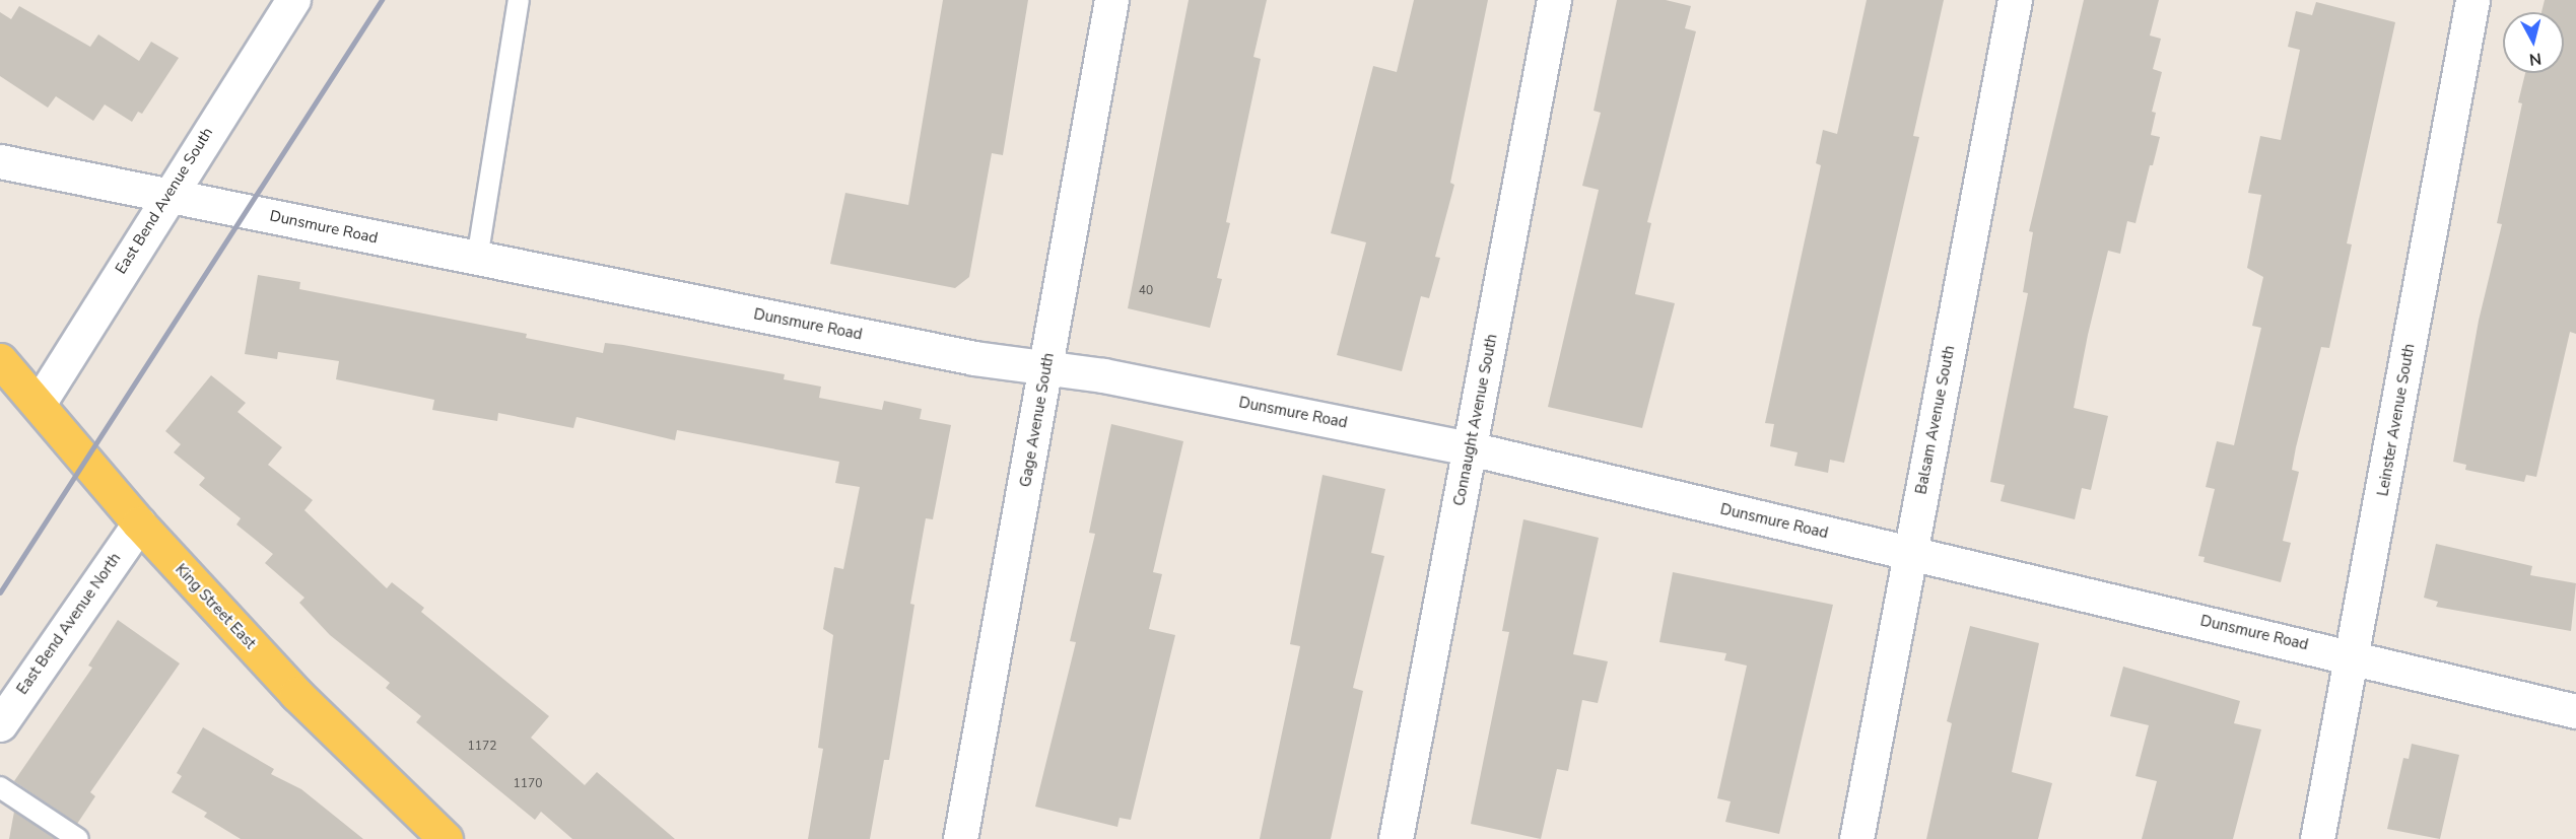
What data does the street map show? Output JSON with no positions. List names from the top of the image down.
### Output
{
  "streets": {
    "main road": ["King Street East"],
    "street": [
      "East Bend Avenue South",
      "Dunsmure Road",
      "Gage Avenue South",
      "Connaught Avenue South",
      "Balsam Avenue South",
      "Leinster Avenue South",
      "East Bend Avenue North"
    ]
  },
  "crossings": [
    ["East Bend Avenue South", "Dunsmure Road"],
    ["East Bend Avenue South", "King Street East"],
    ["Dunsmure Road", "Gage Avenue South"],
    ["Dunsmure Road", "Connaught Avenue South"],
    ["Dunsmure Road", "Balsam Avenue South"],
    ["Dunsmure Road", "Leinster Avenue South"],
    ["King Street East", "East Bend Avenue North"]
  ],
  "house_numbers": ["40", "1172", "1170"],
  "north": "bottom"
}
